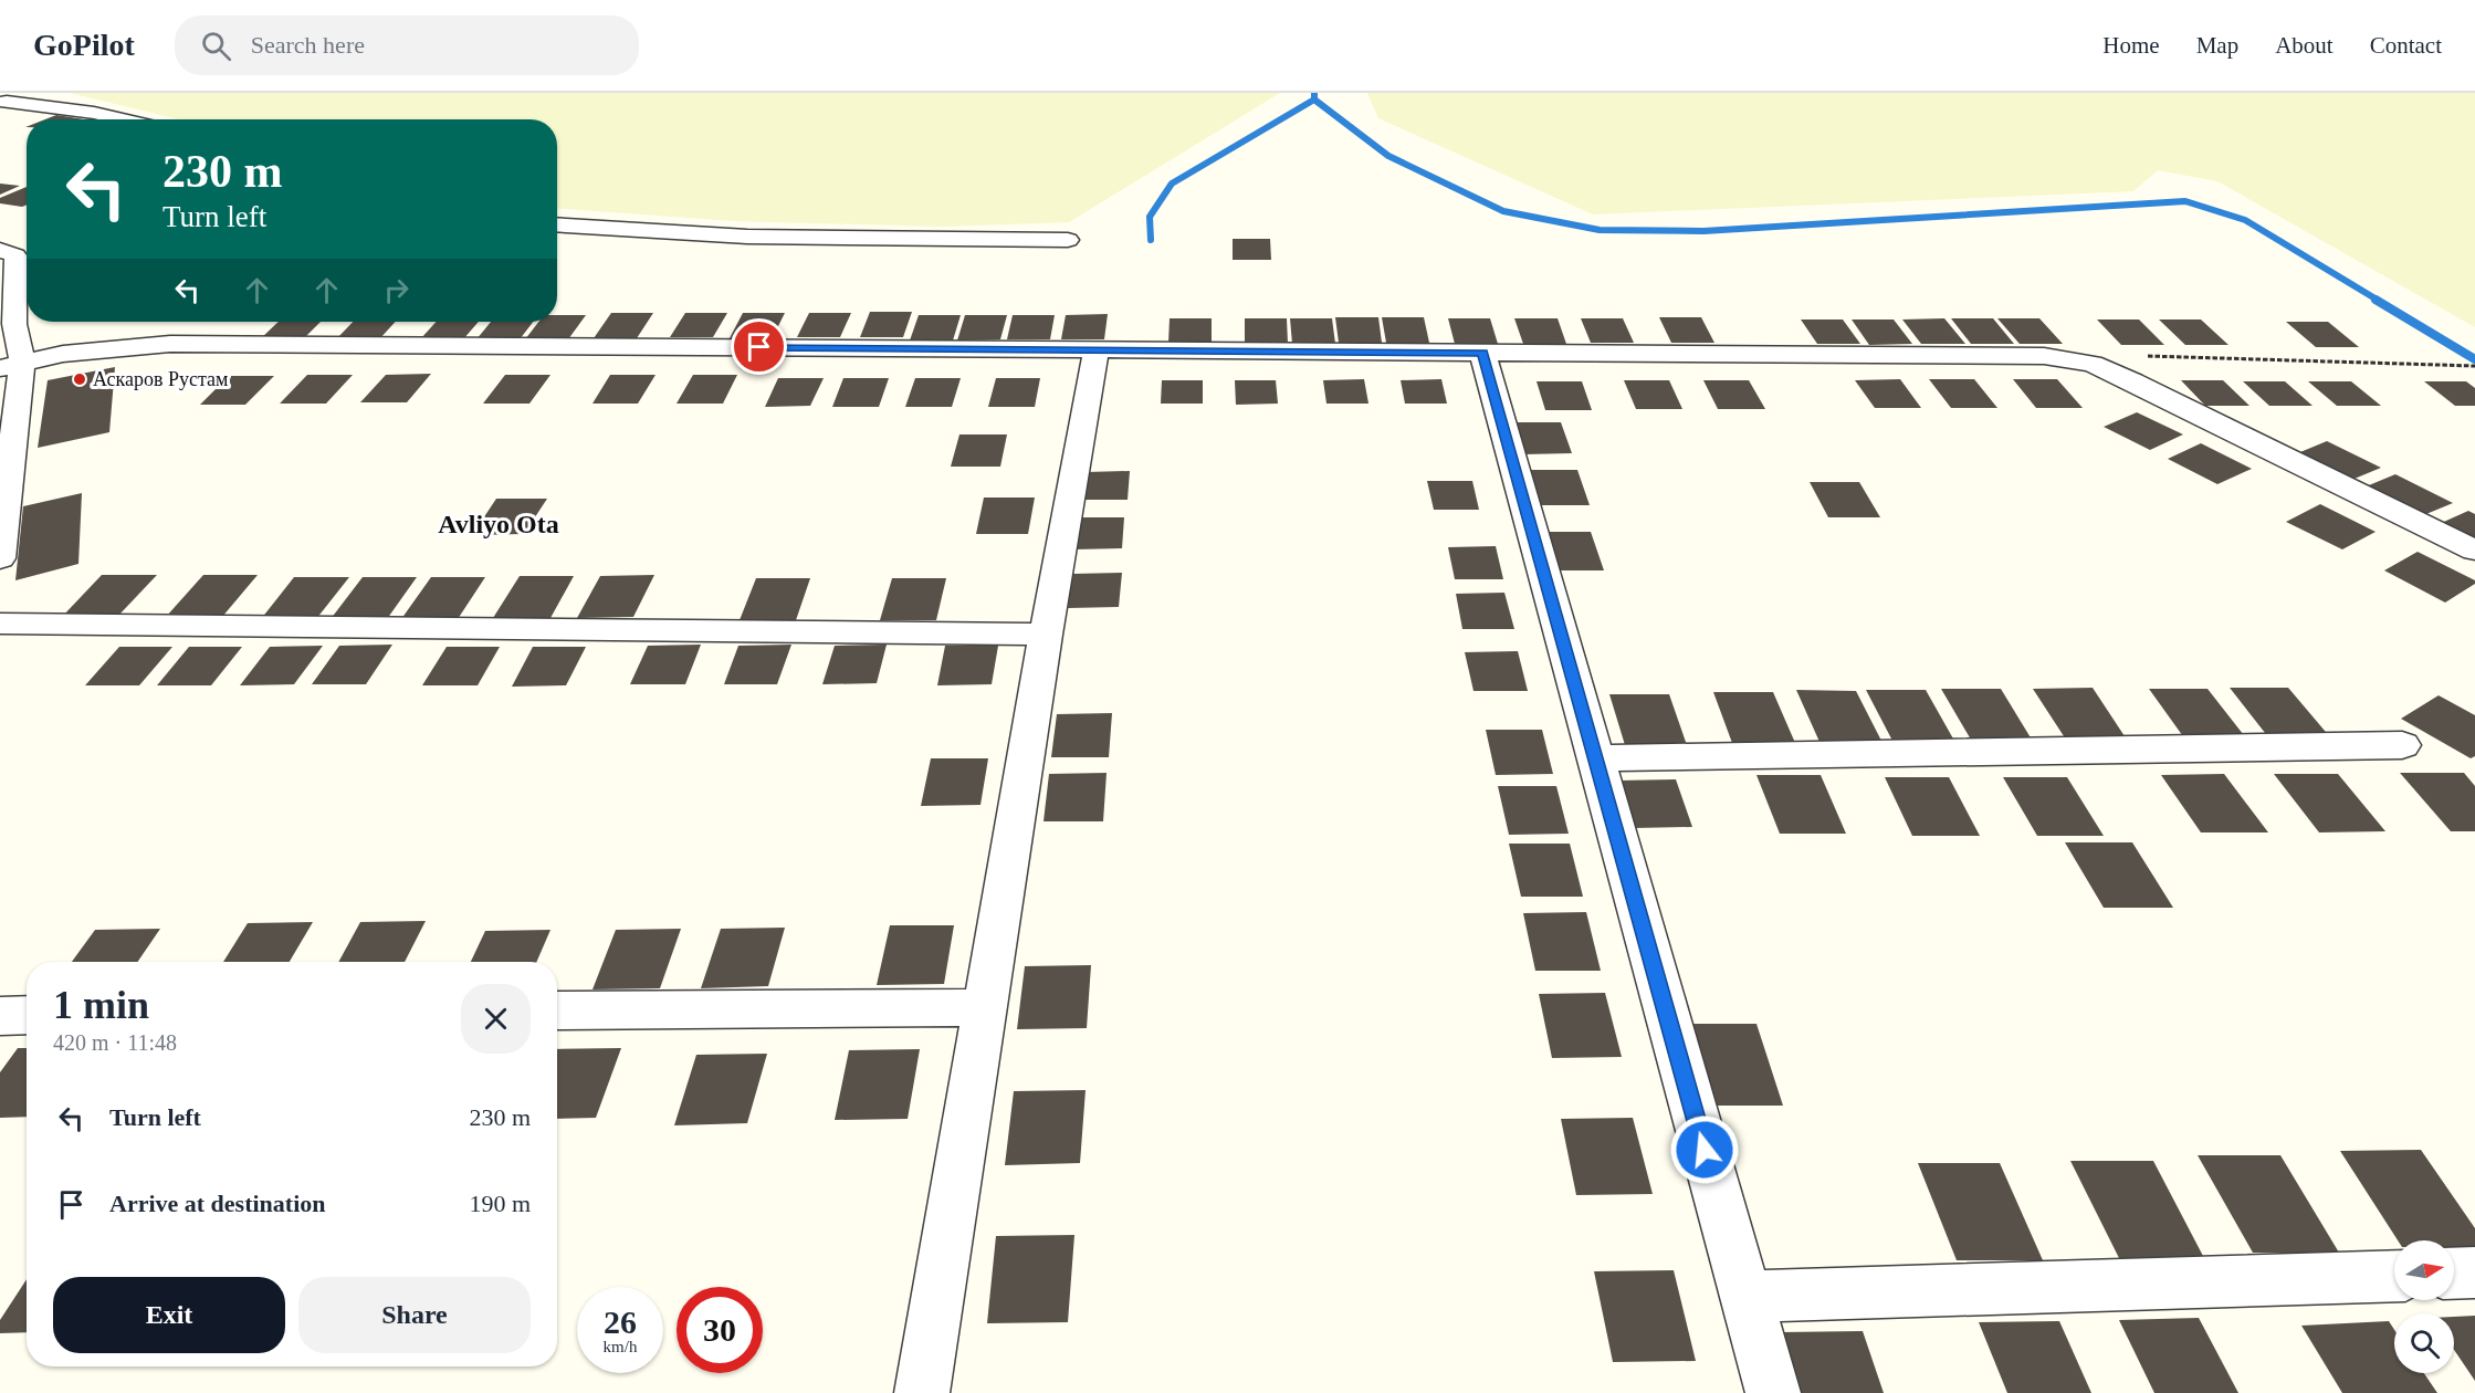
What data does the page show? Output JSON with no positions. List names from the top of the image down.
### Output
{
  "districts": ["Avliyo Ota"],
  "places": ["Аскаров Рустам"],
  "north": "right",
  "page": {
    "header": "GoPilot",
    "search": "Search here",
    "nav": [
      "Home",
      "Map",
      "About",
      "Contact"
    ],
    "turn": ["230 m", "Turn left"],
    "heading": ["1 min", "420 m · 11:48"],
    "list": [
      {
        "name": "Turn left",
        "value": "230 m"
      },
      {
        "name": "Arrive at destination",
        "value": "190 m"
      }
    ],
    "buttons": ["Exit", "Share"],
    "speed": "26 km/h",
    "limit": "30"
  }
}
